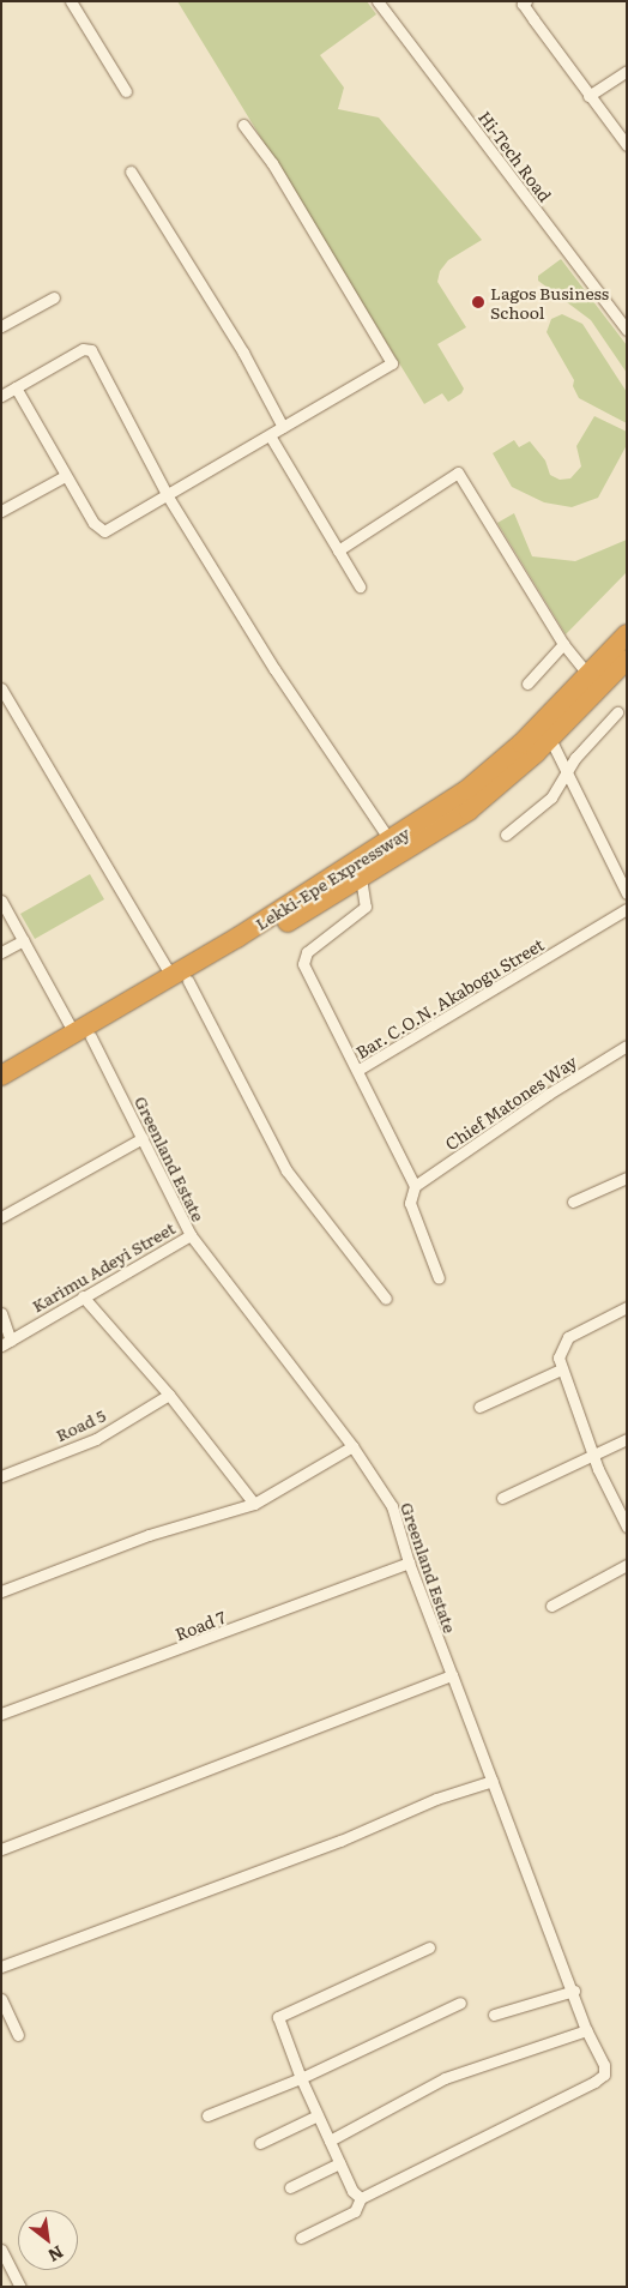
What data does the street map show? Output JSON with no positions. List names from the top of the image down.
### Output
{
  "streets": {
    "highway": ["Lekki-Epe Expressway"],
    "street": [
      "Hi-Tech Road",
      "Bar. C.O.N. Akabogu Street",
      "Chief Matones Way",
      "Greenland Estate",
      "Karimu Adeyi Street",
      "Road 5",
      "Road 7"
    ]
  },
  "crossings": [
    ["Lekki-Epe Expressway", "Greenland Estate"],
    ["Bar. C.O.N. Akabogu Street", "Chief Matones Way"],
    ["Greenland Estate", "Karimu Adeyi Street"],
    ["Greenland Estate", "Road 7"]
  ],
  "places": ["Lagos Business School"],
  "north": "bottom right"
}
